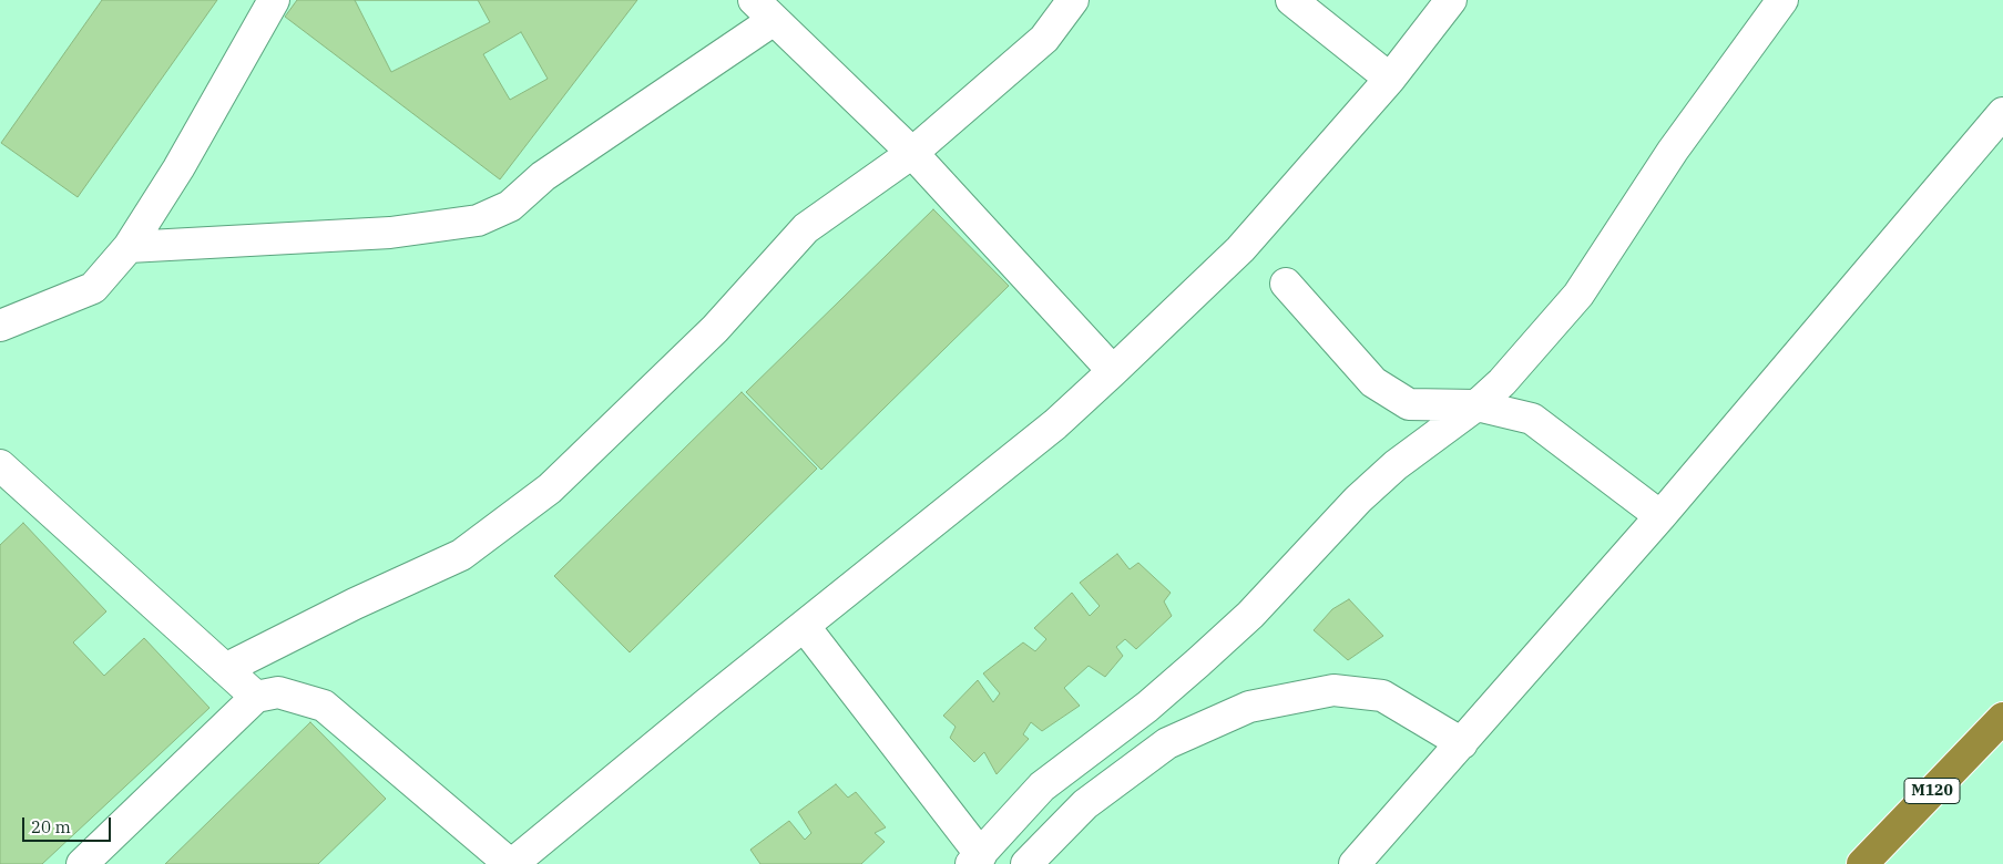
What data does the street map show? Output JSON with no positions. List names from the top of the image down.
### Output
{
  "streets": {
    "highway": ["M120"]
  },
  "scale_bar": "20 m"
}
